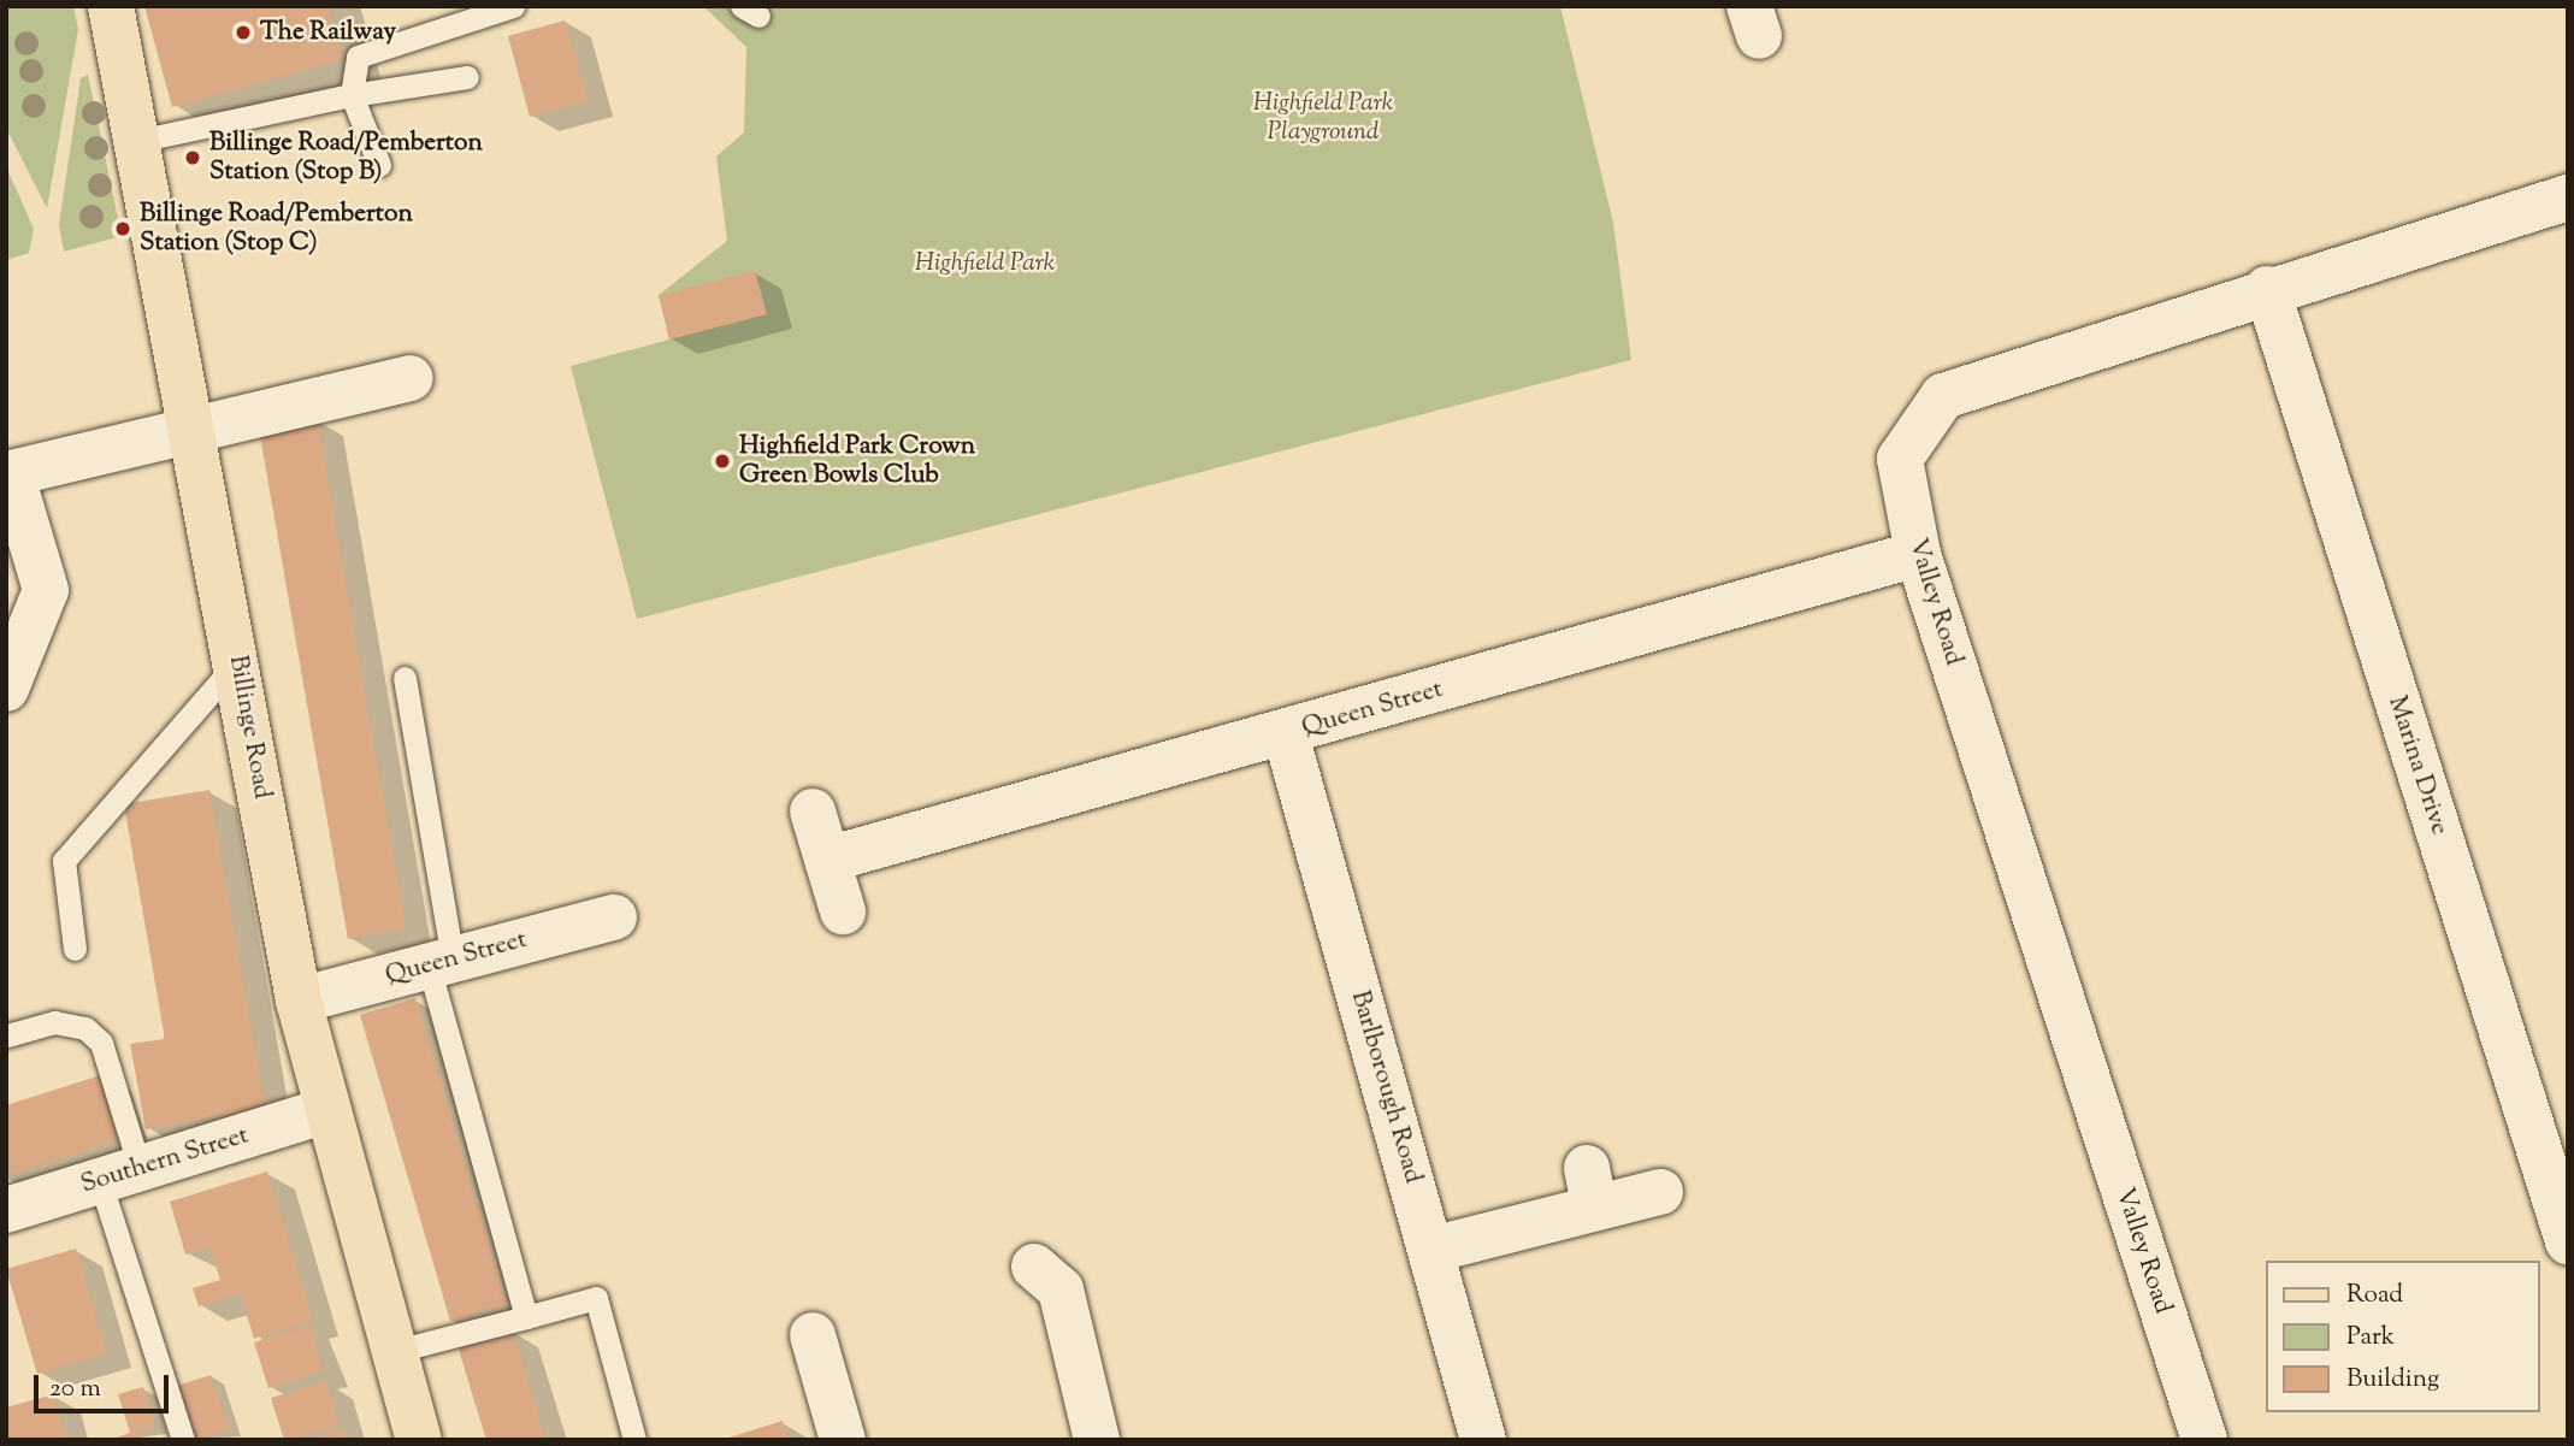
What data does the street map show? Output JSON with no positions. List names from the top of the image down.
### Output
{
  "streets": {
    "main road": ["Billinge Road"],
    "street": [
      "Valley Road",
      "Queen Street",
      "Marina Drive",
      "Barlborough Road",
      "Southern Street"
    ]
  },
  "crossings": [
    ["Valley Road", "Queen Street"],
    ["Valley Road", "Marina Drive"],
    ["Queen Street", "Billinge Road"],
    ["Queen Street", "Barlborough Road"],
    ["Billinge Road", "Southern Street"]
  ],
  "parks": ["Highfield Park Playground", "Highfield Park"],
  "places": [
    "The Railway",
    "Billinge Road/Pemberton Station (Stop B)",
    "Billinge Road/Pemberton Station (Stop C)",
    "Highfield Park Crown Green Bowls Club"
  ],
  "legend": ["Road", "Park", "Building"],
  "scale_bar": "20 m"
}
